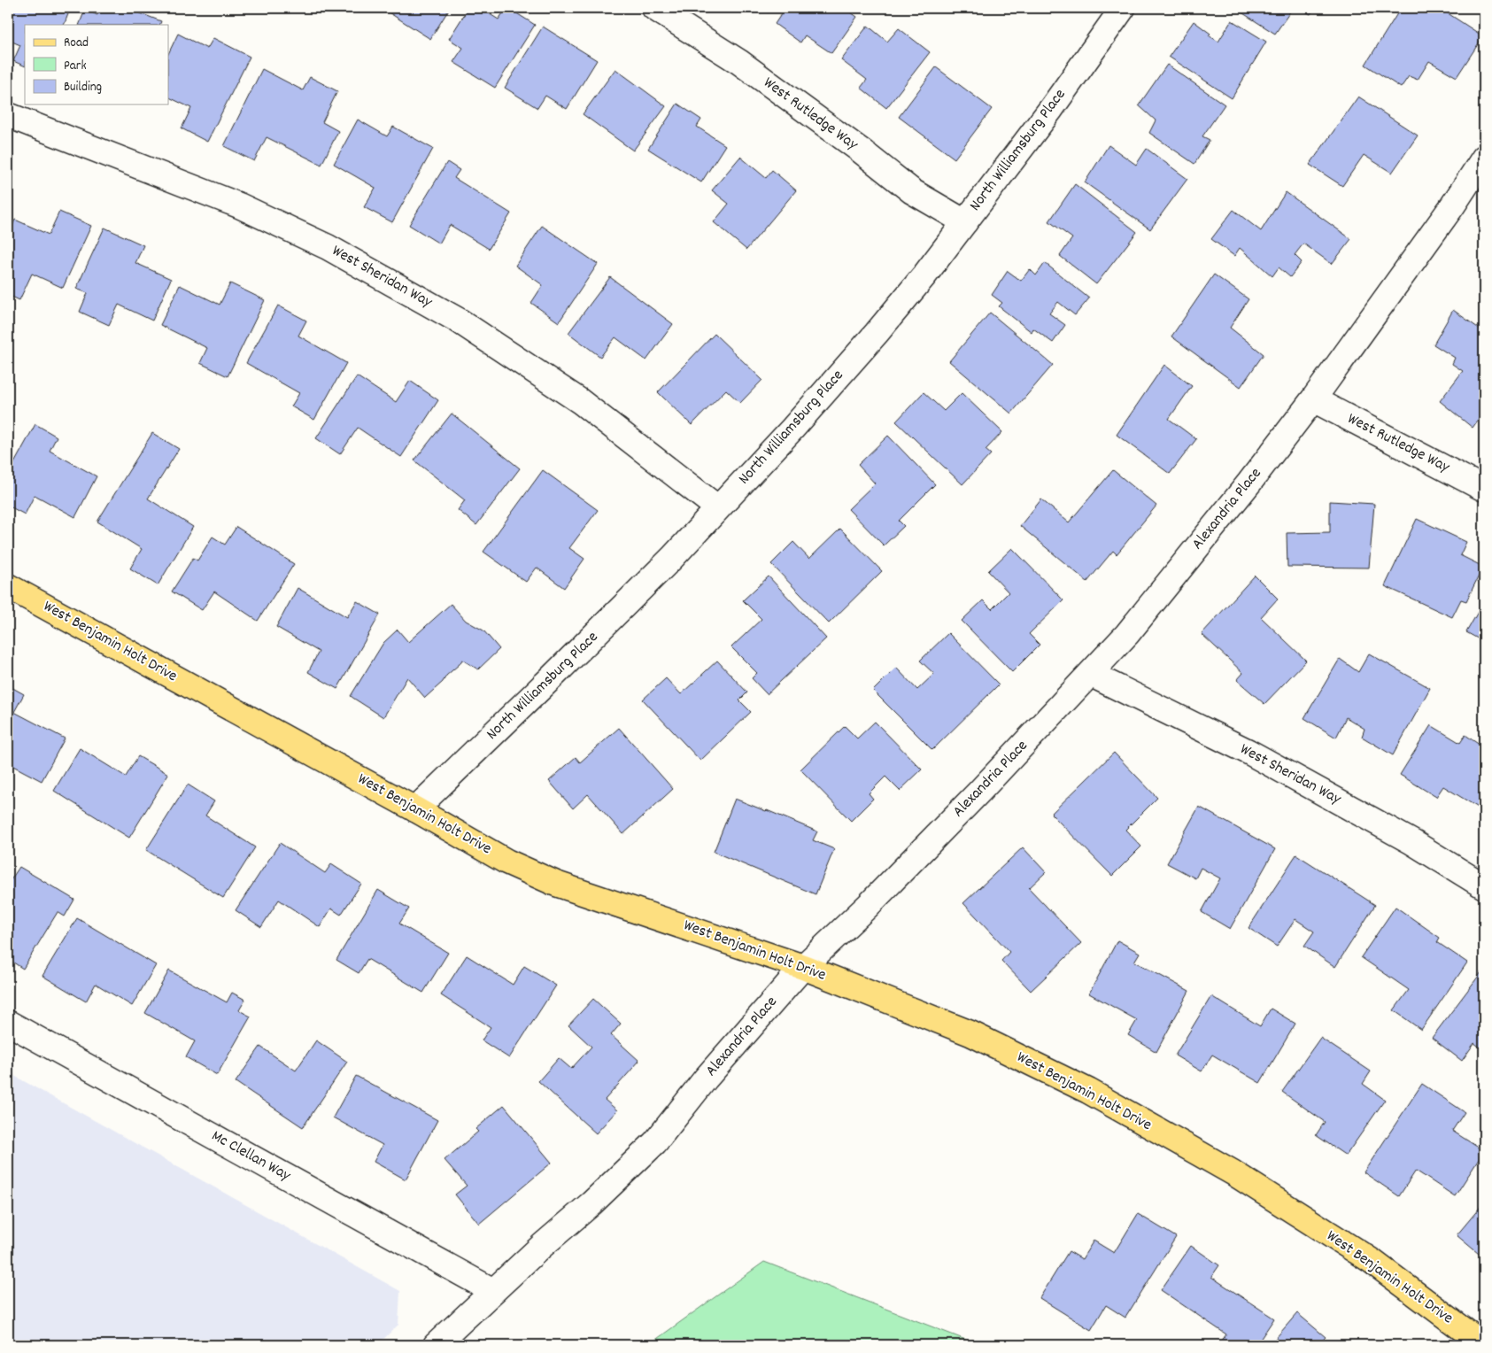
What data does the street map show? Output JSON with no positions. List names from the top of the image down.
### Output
{
  "streets": {
    "main road": ["West Benjamin Holt Drive"],
    "street": [
      "West Rutledge Way",
      "North Williamsburg Place",
      "West Sheridan Way",
      "Alexandria Place",
      "Mc Clellan Way"
    ]
  },
  "crossings": [
    ["West Rutledge Way", "North Williamsburg Place"],
    ["West Rutledge Way", "Alexandria Place"],
    ["North Williamsburg Place", "West Sheridan Way"],
    ["North Williamsburg Place", "West Benjamin Holt Drive"],
    ["West Sheridan Way", "Alexandria Place"],
    ["Alexandria Place", "West Benjamin Holt Drive"],
    ["Alexandria Place", "Mc Clellan Way"]
  ],
  "legend": ["Road", "Park", "Building"]
}
